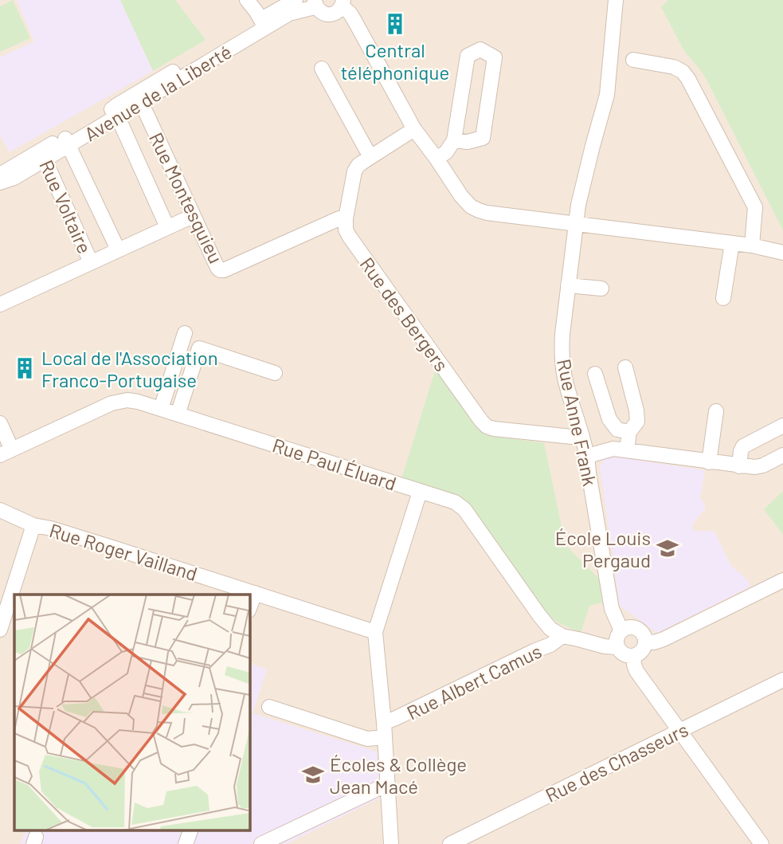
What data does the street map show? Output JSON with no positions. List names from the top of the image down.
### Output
{
  "streets": {
    "street": [
      "Avenue de la Liberté",
      "Rue Montesquieu",
      "Rue Voltaire",
      "Rue des Bergers",
      "Rue Anne Frank",
      "Rue Paul Éluard",
      "Rue Roger Vailland",
      "Rue Albert Camus",
      "Rue des Chasseurs"
    ]
  },
  "crossings": [
    ["Avenue de la Liberté", "Rue Montesquieu"],
    ["Avenue de la Liberté", "Rue Voltaire"],
    ["Rue Montesquieu", "Rue des Bergers"],
    ["Rue des Bergers", "Rue Anne Frank"],
    ["Rue Anne Frank", "Rue Paul Éluard"],
    ["Rue Paul Éluard", "Rue Albert Camus"]
  ],
  "places": {
    "building": ["Central téléphonique", "Local de l'Association Franco-Portugaise"],
    "school or university": ["École Louis Pergaud", "Écoles & Collège Jean Macé"]
  }
}
